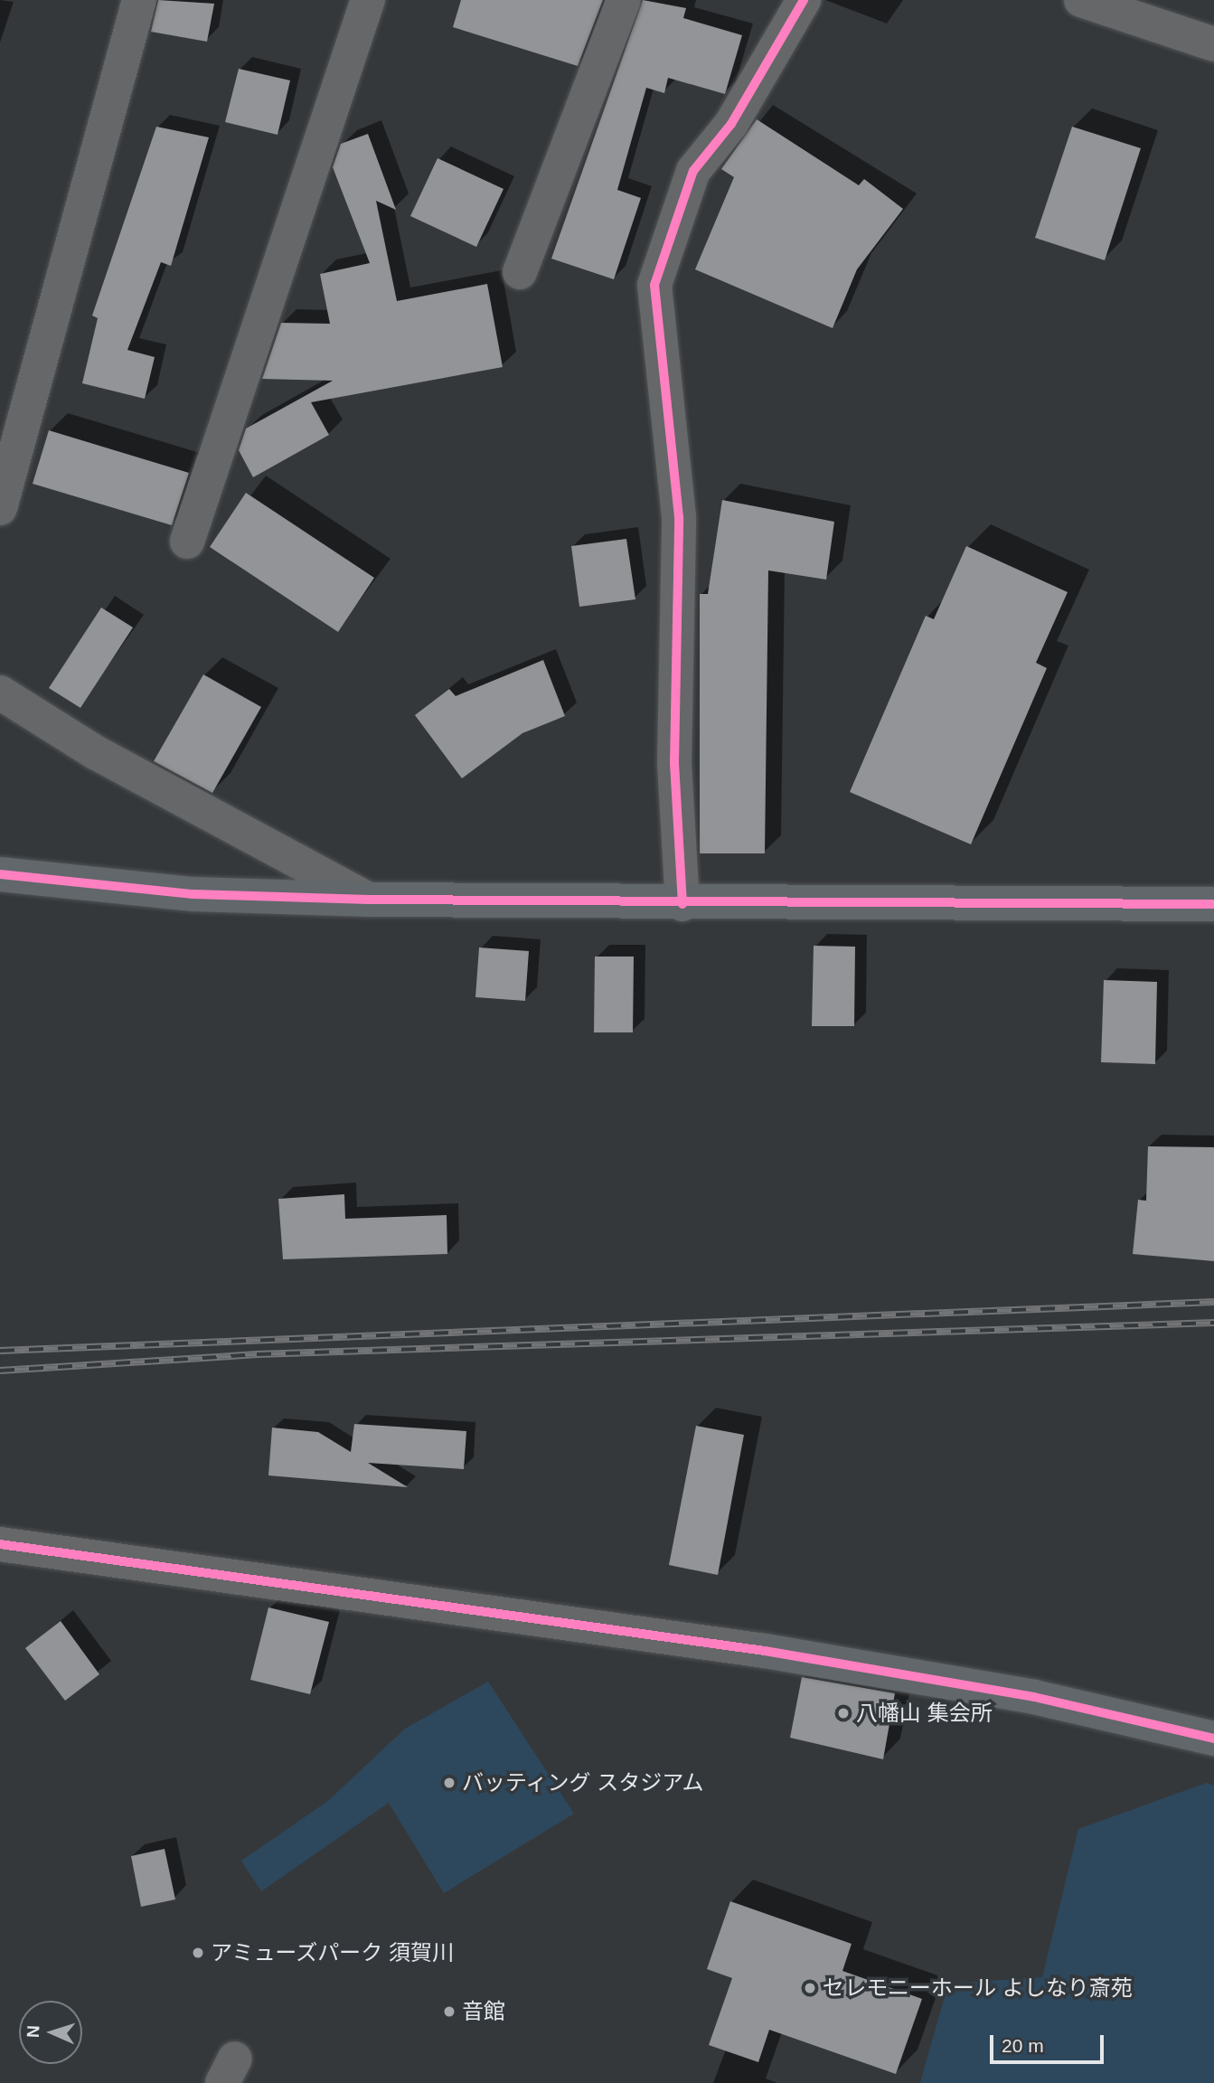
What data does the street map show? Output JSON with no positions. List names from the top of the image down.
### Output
{
  "places": [
    "八幡山 集会所",
    "バッティング スタジアム",
    "アミューズパーク 須賀川",
    "セレモニーホール よしなり斎苑",
    "音館"
  ],
  "scale_bar": "20 m",
  "north": "left"
}
